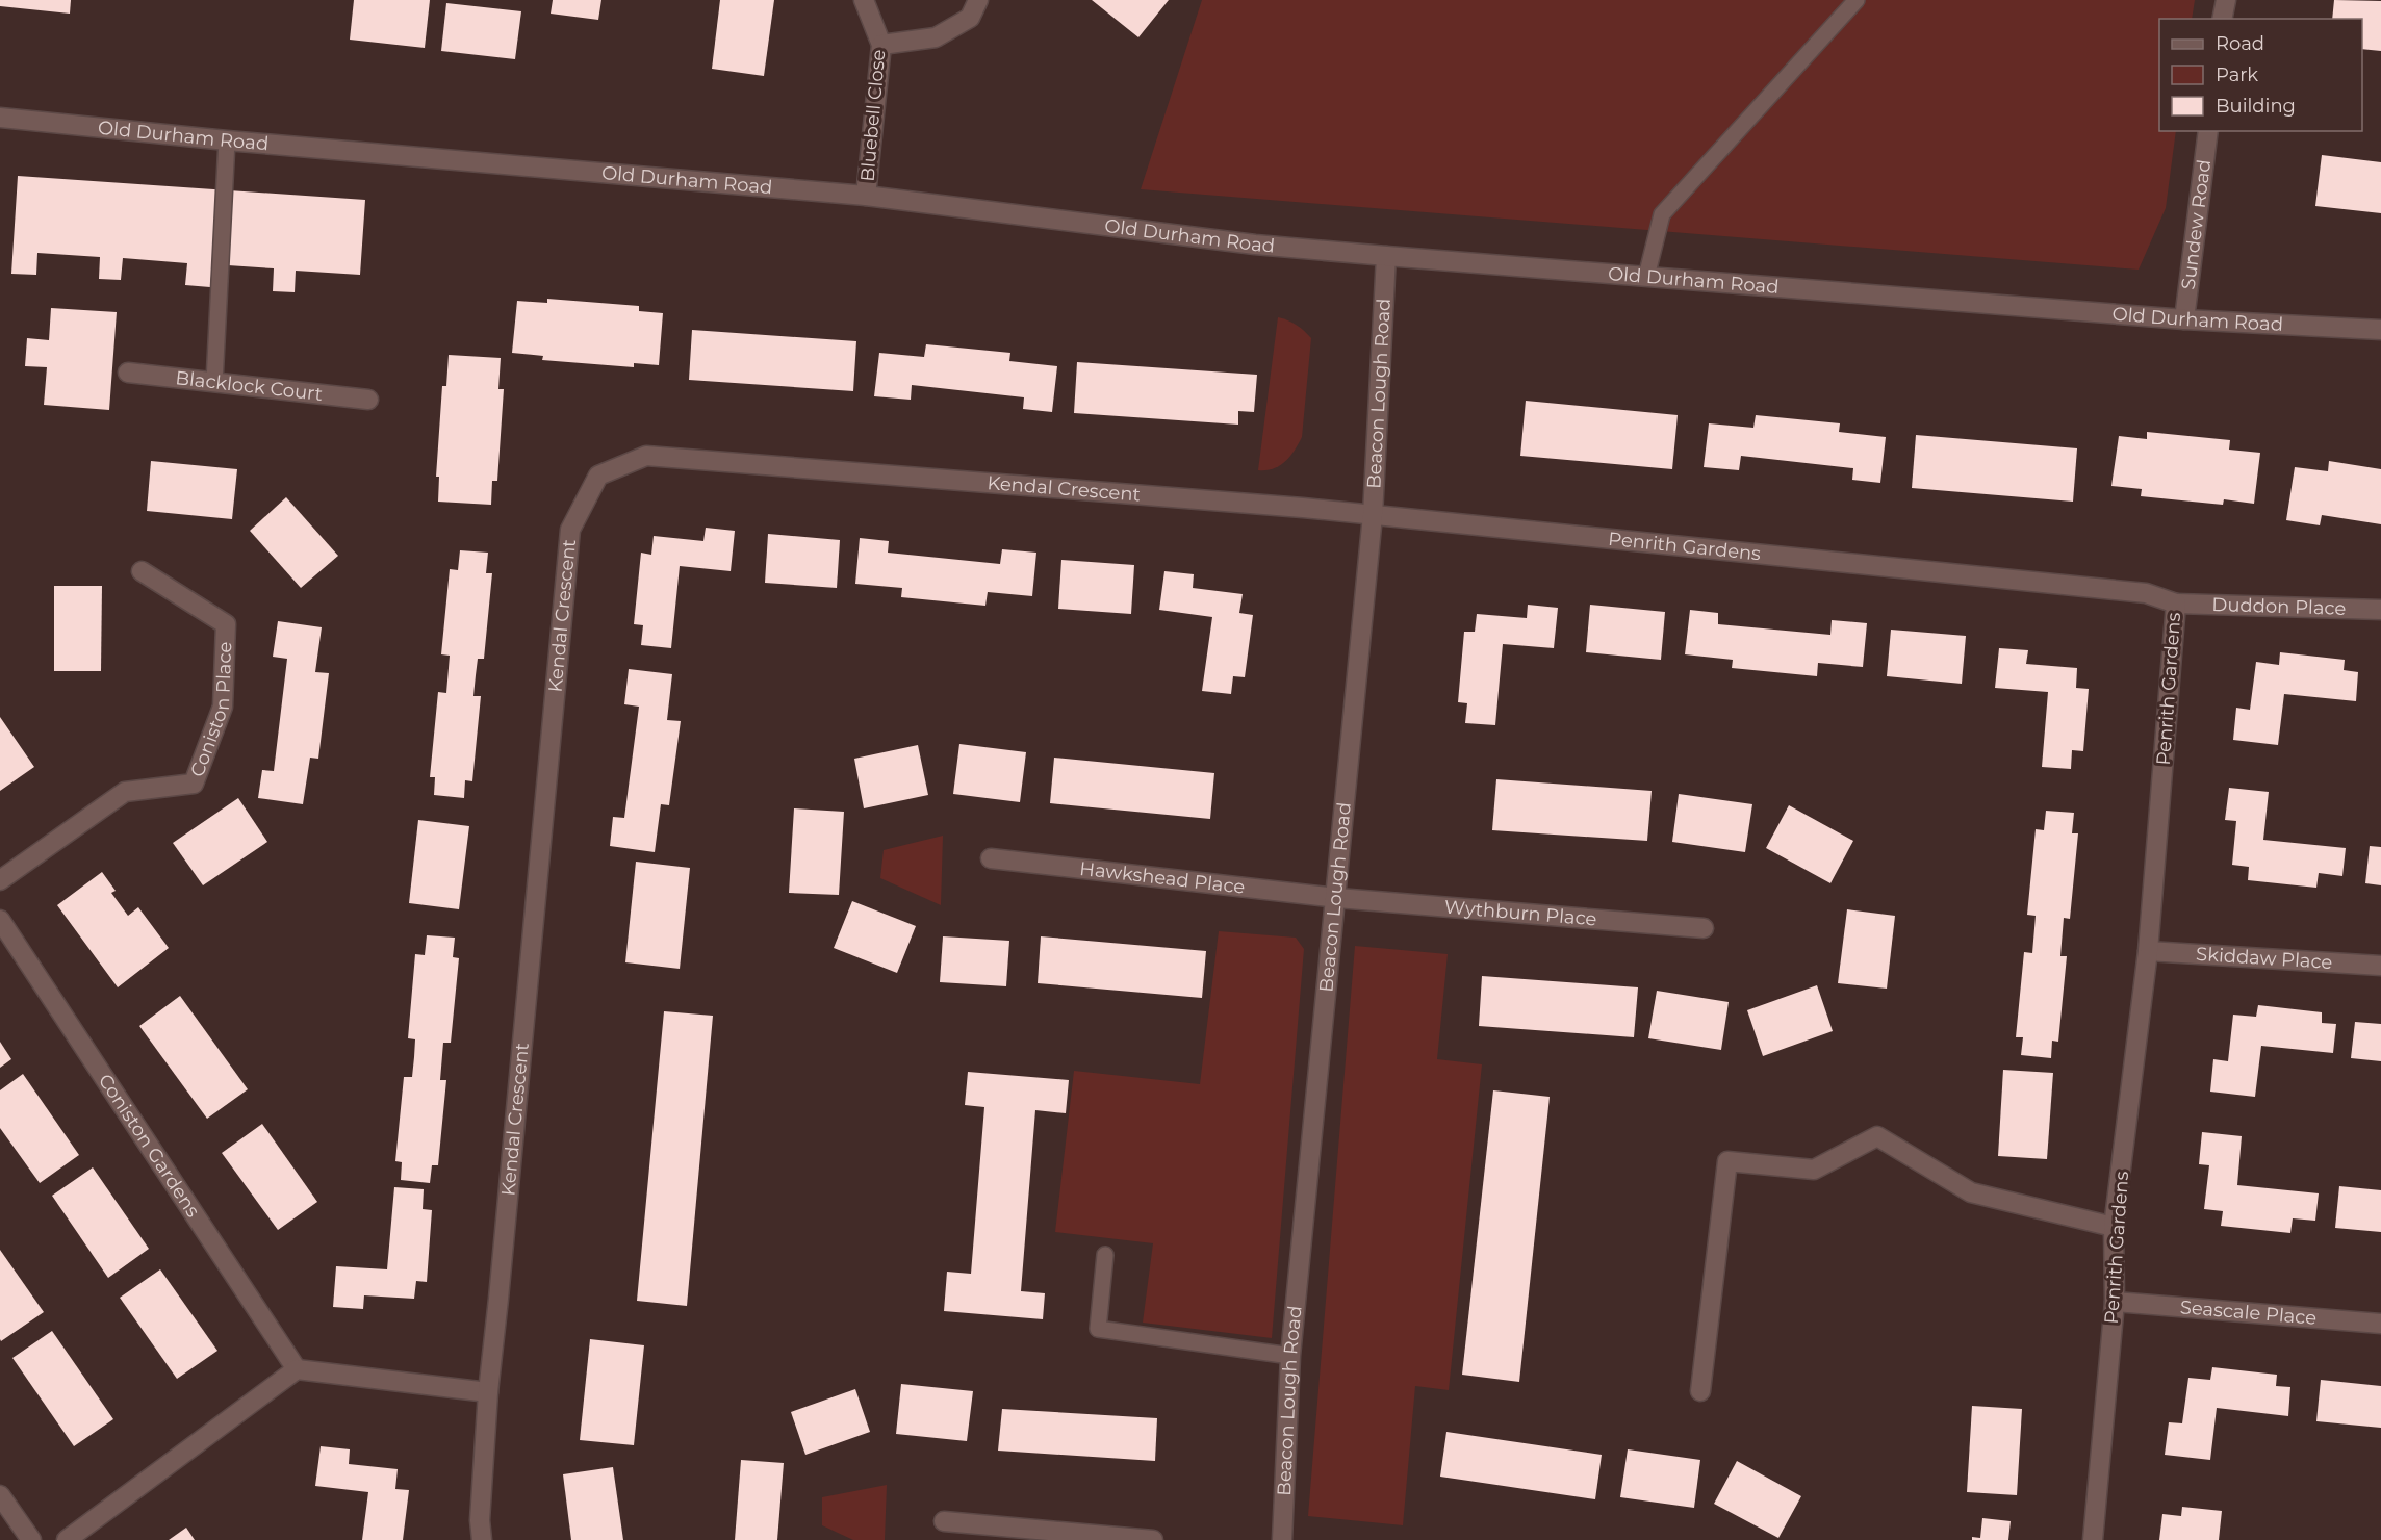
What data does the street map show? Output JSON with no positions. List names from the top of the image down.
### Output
{
  "streets": {
    "street": [
      "Bluebell Close",
      "Old Durham Road",
      "Sundew Road",
      "Blacklock Court",
      "Beacon Lough Road",
      "Kendal Crescent",
      "Penrith Gardens",
      "Duddon Place",
      "Coniston Place",
      "Hawkshead Place",
      "Wythburn Place",
      "Skiddaw Place",
      "Coniston Gardens",
      "Seascale Place"
    ]
  },
  "crossings": [
    ["Bluebell Close", "Old Durham Road"],
    ["Old Durham Road", "Sundew Road"],
    ["Old Durham Road", "Beacon Lough Road"],
    ["Beacon Lough Road", "Kendal Crescent"],
    ["Beacon Lough Road", "Penrith Gardens"],
    ["Beacon Lough Road", "Hawkshead Place"],
    ["Beacon Lough Road", "Wythburn Place"],
    ["Kendal Crescent", "Penrith Gardens"],
    ["Penrith Gardens", "Duddon Place"],
    ["Penrith Gardens", "Skiddaw Place"],
    ["Penrith Gardens", "Seascale Place"],
    ["Hawkshead Place", "Wythburn Place"]
  ],
  "legend": ["Road", "Park", "Building"]
}
